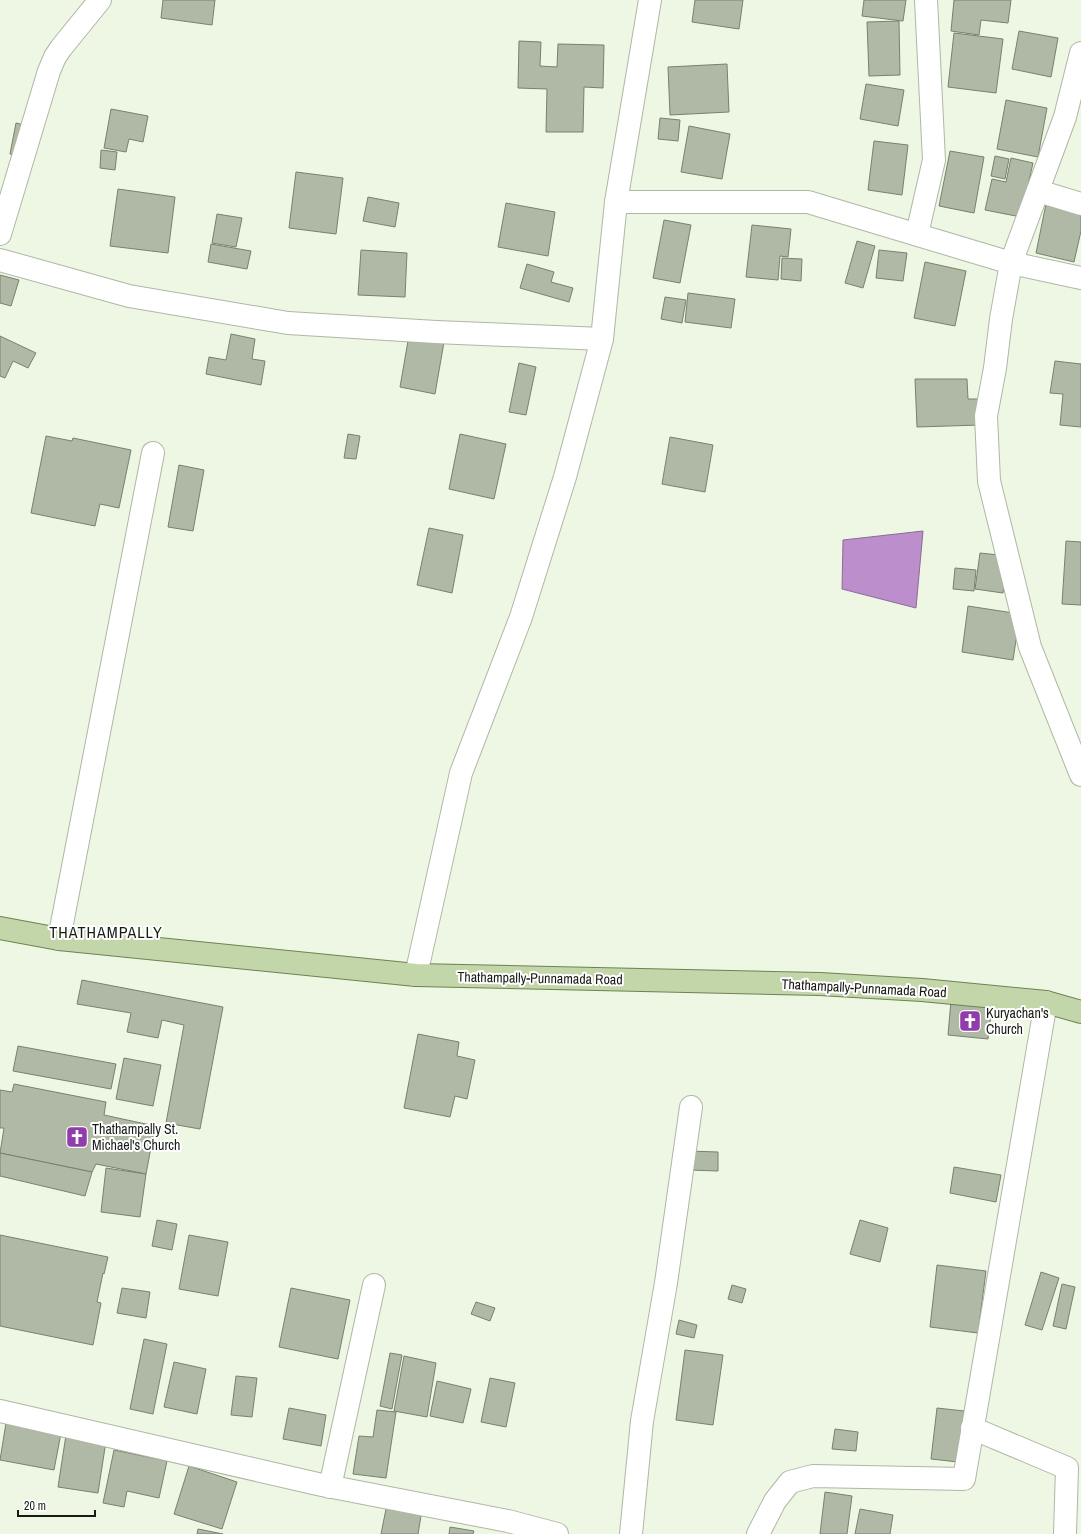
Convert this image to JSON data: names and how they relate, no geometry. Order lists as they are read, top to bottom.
{
  "streets": {
    "main road": ["Thathampally-Punnamada Road"]
  },
  "districts": ["THATHAMPALLY"],
  "places": {
    "church": ["Kuryachan's Church", "Thathampally St. Michael's Church"]
  },
  "scale_bar": "20 m"
}
